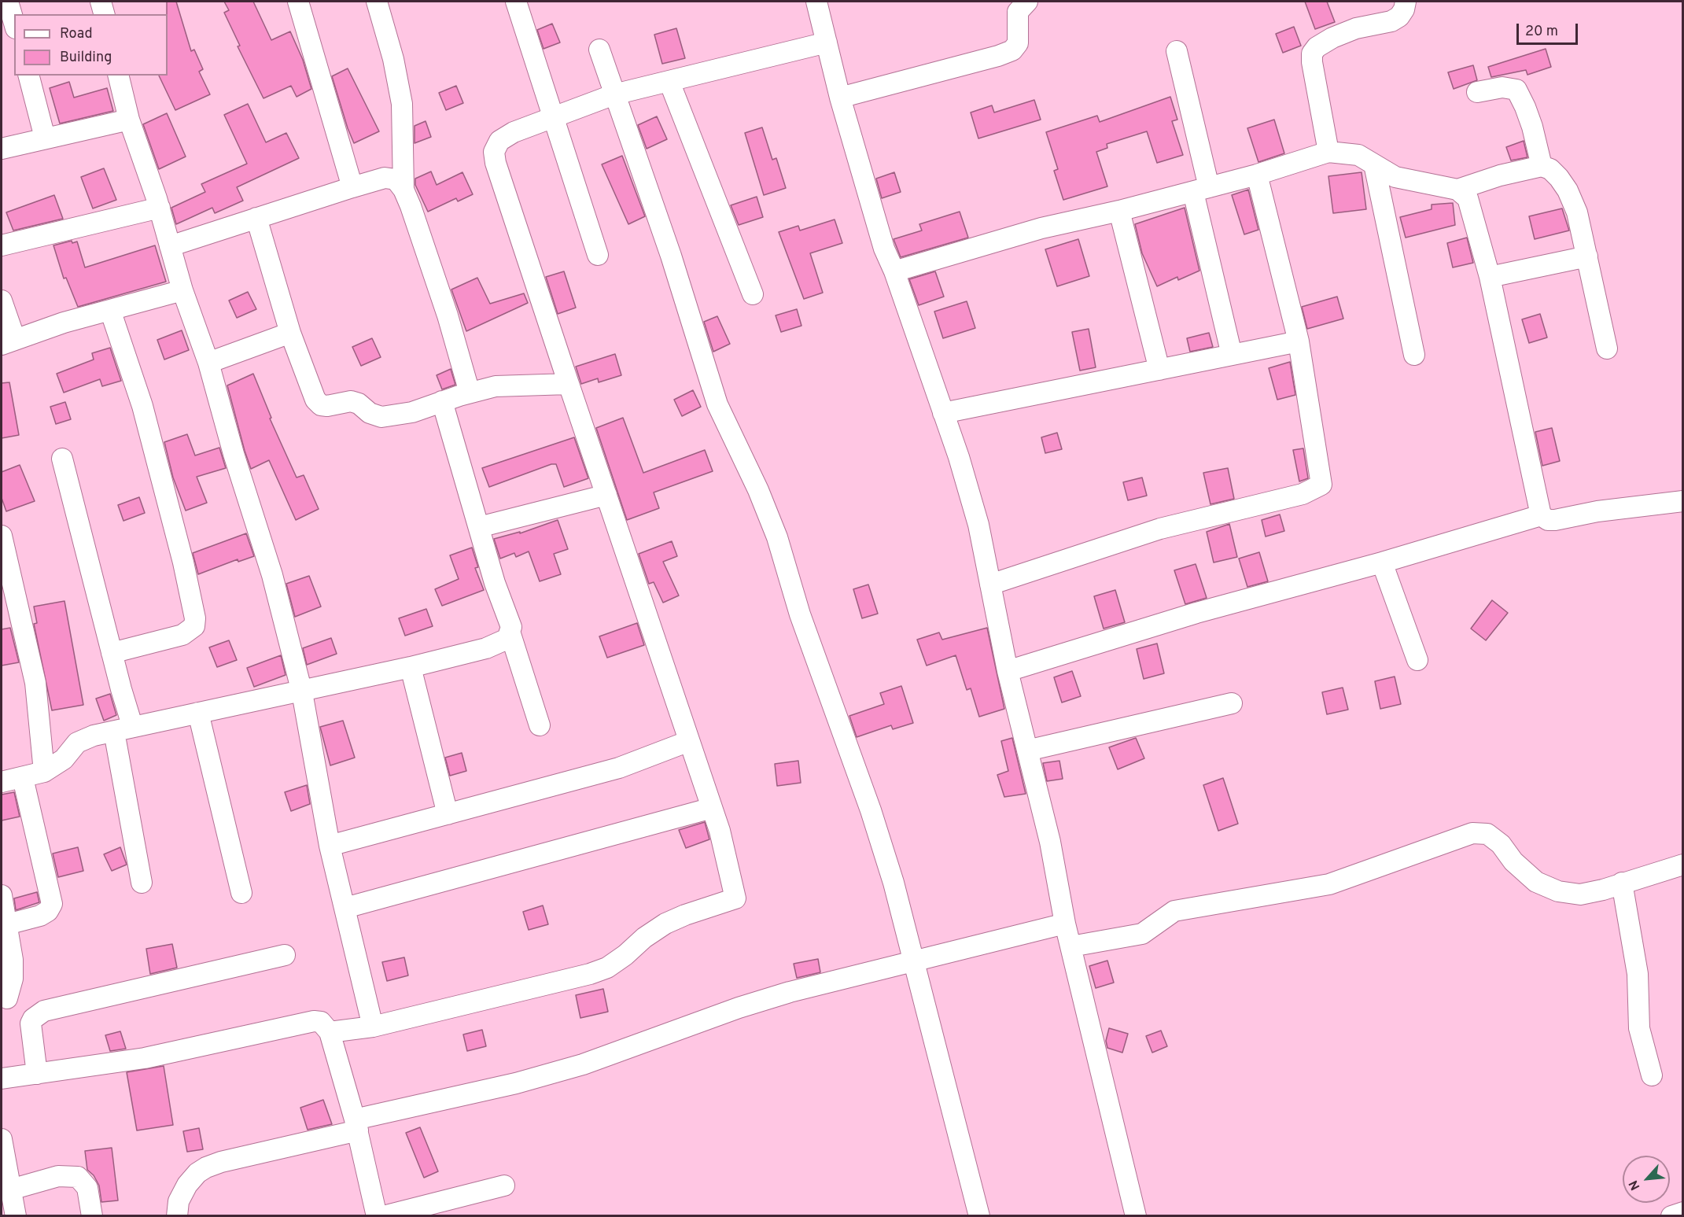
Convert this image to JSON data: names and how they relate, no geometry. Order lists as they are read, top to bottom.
{
  "legend": ["Road", "Building"],
  "scale_bar": "20 m",
  "north": "bottom left"
}
